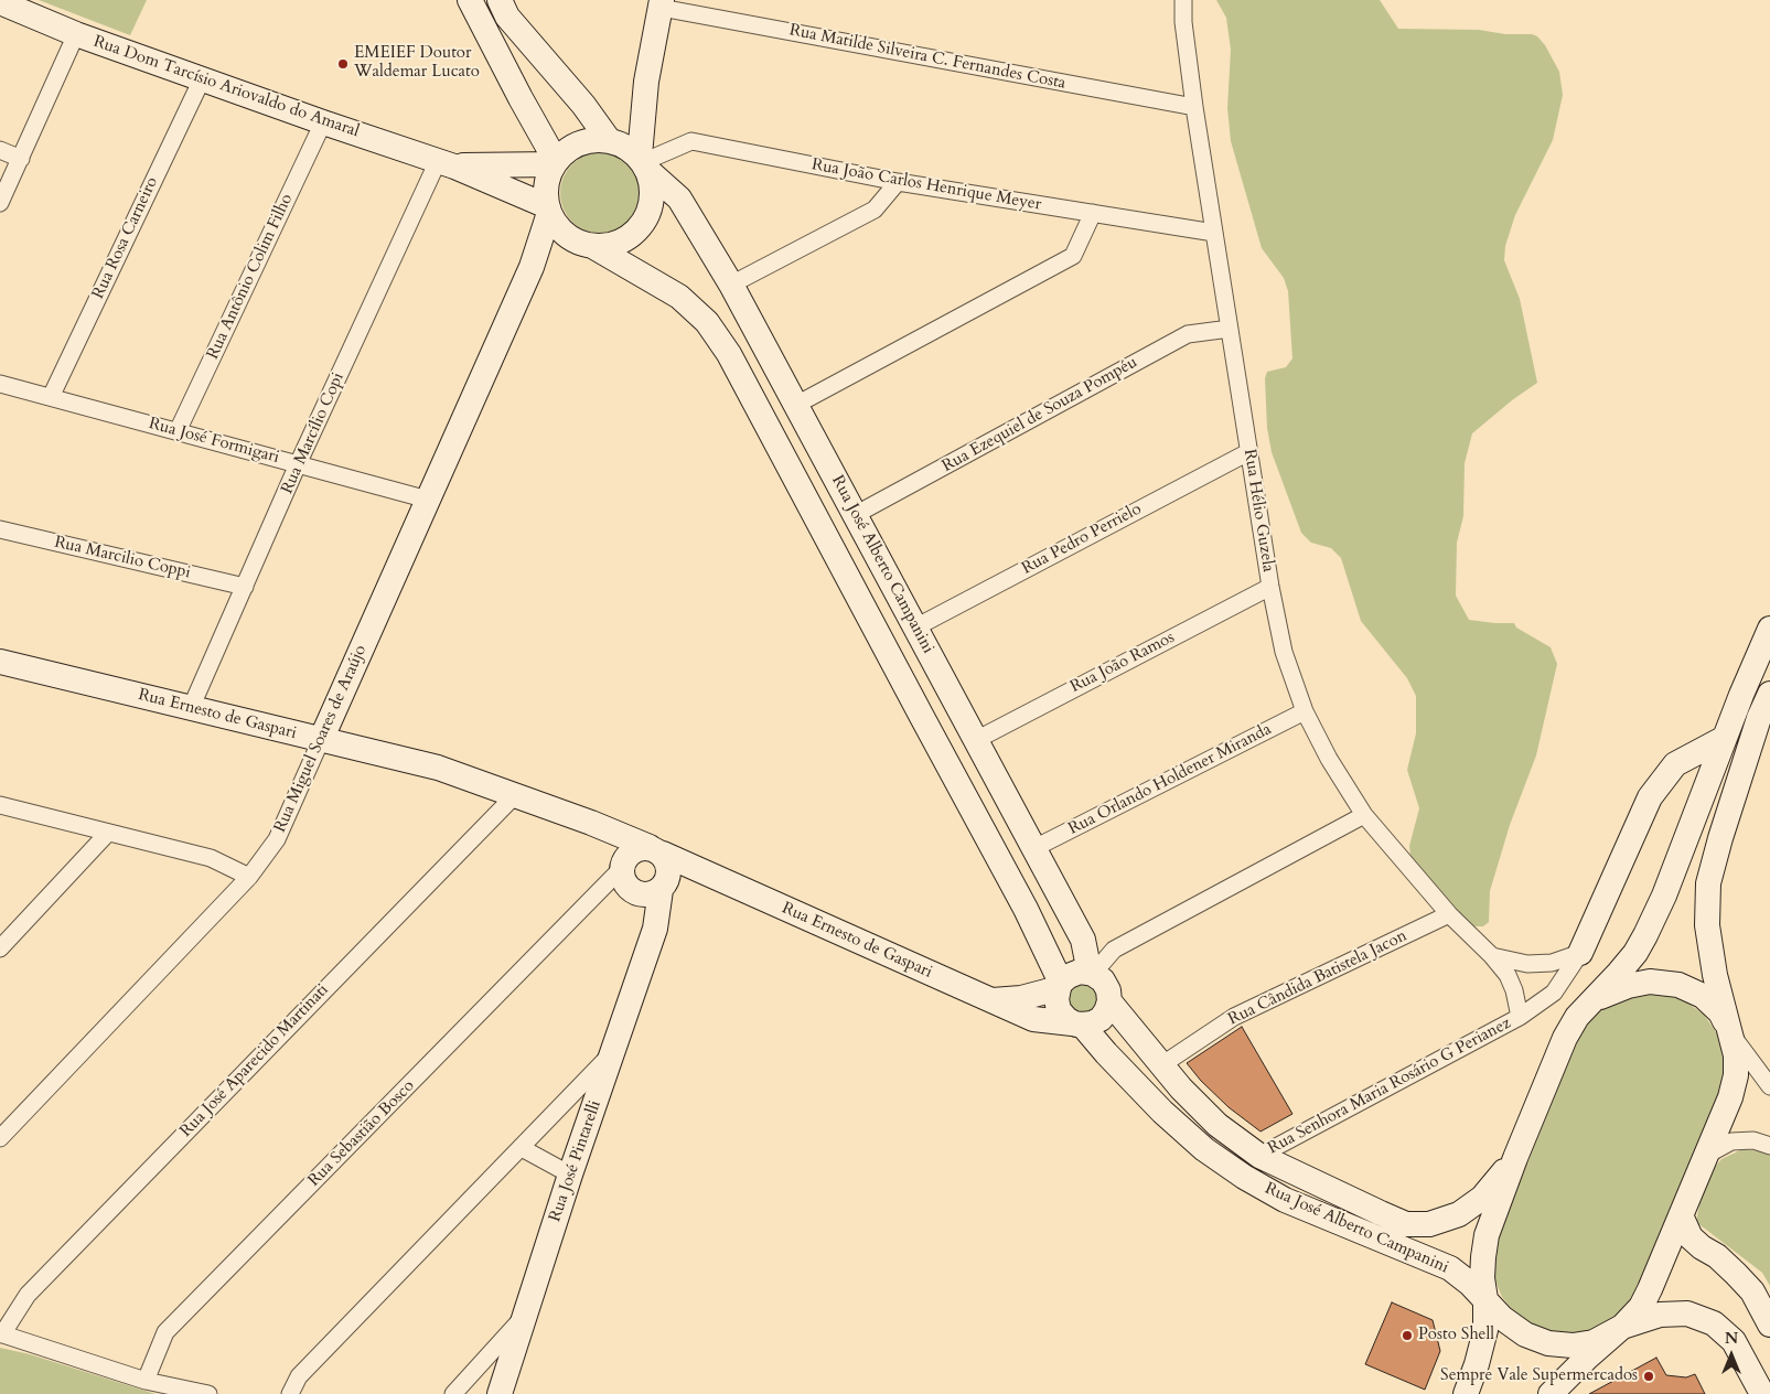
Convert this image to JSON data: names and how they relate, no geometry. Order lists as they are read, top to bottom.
{
  "streets": {
    "street": [
      "Rua Matilde Silveira C. Fernandes Costa",
      "Rua Dom Tarcísio Ariovaldo do Amaral",
      "Rua João Carlos Henrique Meyer",
      "Rua Rosa Carneiro",
      "Rua Antônio Colim Filho",
      "Rua Ezequiel de Souza Pompéu",
      "Rua Marcílio Copi",
      "Rua José Formigari",
      "Rua Hélio Guzela",
      "Rua Pedro Perrielo",
      "Rua Marcilio Coppi",
      "Rua José Alberto Campanini",
      "Rua João Ramos",
      "Rua Ernesto de Gaspari",
      "Rua Miguel Soares de Araújo",
      "Rua Orlando Holdener Miranda",
      "Rua Cândida Batistela Jacon",
      "Rua José Aparecido Martinati",
      "Rua Senhora Maria Rosário G Perianez",
      "Rua Sebastião Bosco",
      "Rua José Pintarelli"
    ]
  },
  "crossings": [
    ["Rua Matilde Silveira C. Fernandes Costa", "Rua Hélio Guzela"],
    ["Rua Dom Tarcísio Ariovaldo do Amaral", "Rua João Carlos Henrique Meyer"],
    ["Rua Dom Tarcísio Ariovaldo do Amaral", "Rua Rosa Carneiro"],
    ["Rua Dom Tarcísio Ariovaldo do Amaral", "Rua Antônio Colim Filho"],
    ["Rua Dom Tarcísio Ariovaldo do Amaral", "Rua Marcílio Copi"],
    ["Rua Dom Tarcísio Ariovaldo do Amaral", "Rua José Alberto Campanini"],
    ["Rua Dom Tarcísio Ariovaldo do Amaral", "Rua Miguel Soares de Araújo"],
    ["Rua João Carlos Henrique Meyer", "Rua Hélio Guzela"],
    ["Rua João Carlos Henrique Meyer", "Rua José Alberto Campanini"],
    ["Rua João Carlos Henrique Meyer", "Rua Miguel Soares de Araújo"],
    ["Rua Rosa Carneiro", "Rua José Formigari"],
    ["Rua Antônio Colim Filho", "Rua José Formigari"],
    ["Rua Ezequiel de Souza Pompéu", "Rua Hélio Guzela"],
    ["Rua Ezequiel de Souza Pompéu", "Rua José Alberto Campanini"],
    ["Rua Marcílio Copi", "Rua José Formigari"],
    ["Rua Marcílio Copi", "Rua Marcilio Coppi"],
    ["Rua Marcílio Copi", "Rua Ernesto de Gaspari"],
    ["Rua José Formigari", "Rua Miguel Soares de Araújo"],
    ["Rua Hélio Guzela", "Rua Pedro Perrielo"],
    ["Rua Hélio Guzela", "Rua João Ramos"],
    ["Rua Hélio Guzela", "Rua Orlando Holdener Miranda"],
    ["Rua Hélio Guzela", "Rua Cândida Batistela Jacon"],
    ["Rua Hélio Guzela", "Rua Senhora Maria Rosário G Perianez"],
    ["Rua Pedro Perrielo", "Rua José Alberto Campanini"],
    ["Rua José Alberto Campanini", "Rua João Ramos"],
    ["Rua José Alberto Campanini", "Rua Ernesto de Gaspari"],
    ["Rua José Alberto Campanini", "Rua Miguel Soares de Araújo"],
    ["Rua José Alberto Campanini", "Rua Orlando Holdener Miranda"],
    ["Rua José Alberto Campanini", "Rua Cândida Batistela Jacon"],
    ["Rua José Alberto Campanini", "Rua Senhora Maria Rosário G Perianez"],
    ["Rua Ernesto de Gaspari", "Rua Miguel Soares de Araújo"],
    ["Rua Ernesto de Gaspari", "Rua José Aparecido Martinati"],
    ["Rua Ernesto de Gaspari", "Rua Sebastião Bosco"],
    ["Rua Ernesto de Gaspari", "Rua José Pintarelli"],
    ["Rua Sebastião Bosco", "Rua José Pintarelli"]
  ],
  "places": ["EMEIEF Doutor Waldemar Lucato", "Posto Shell", "Sempre Vale Supermercados"],
  "north": "top"
}
